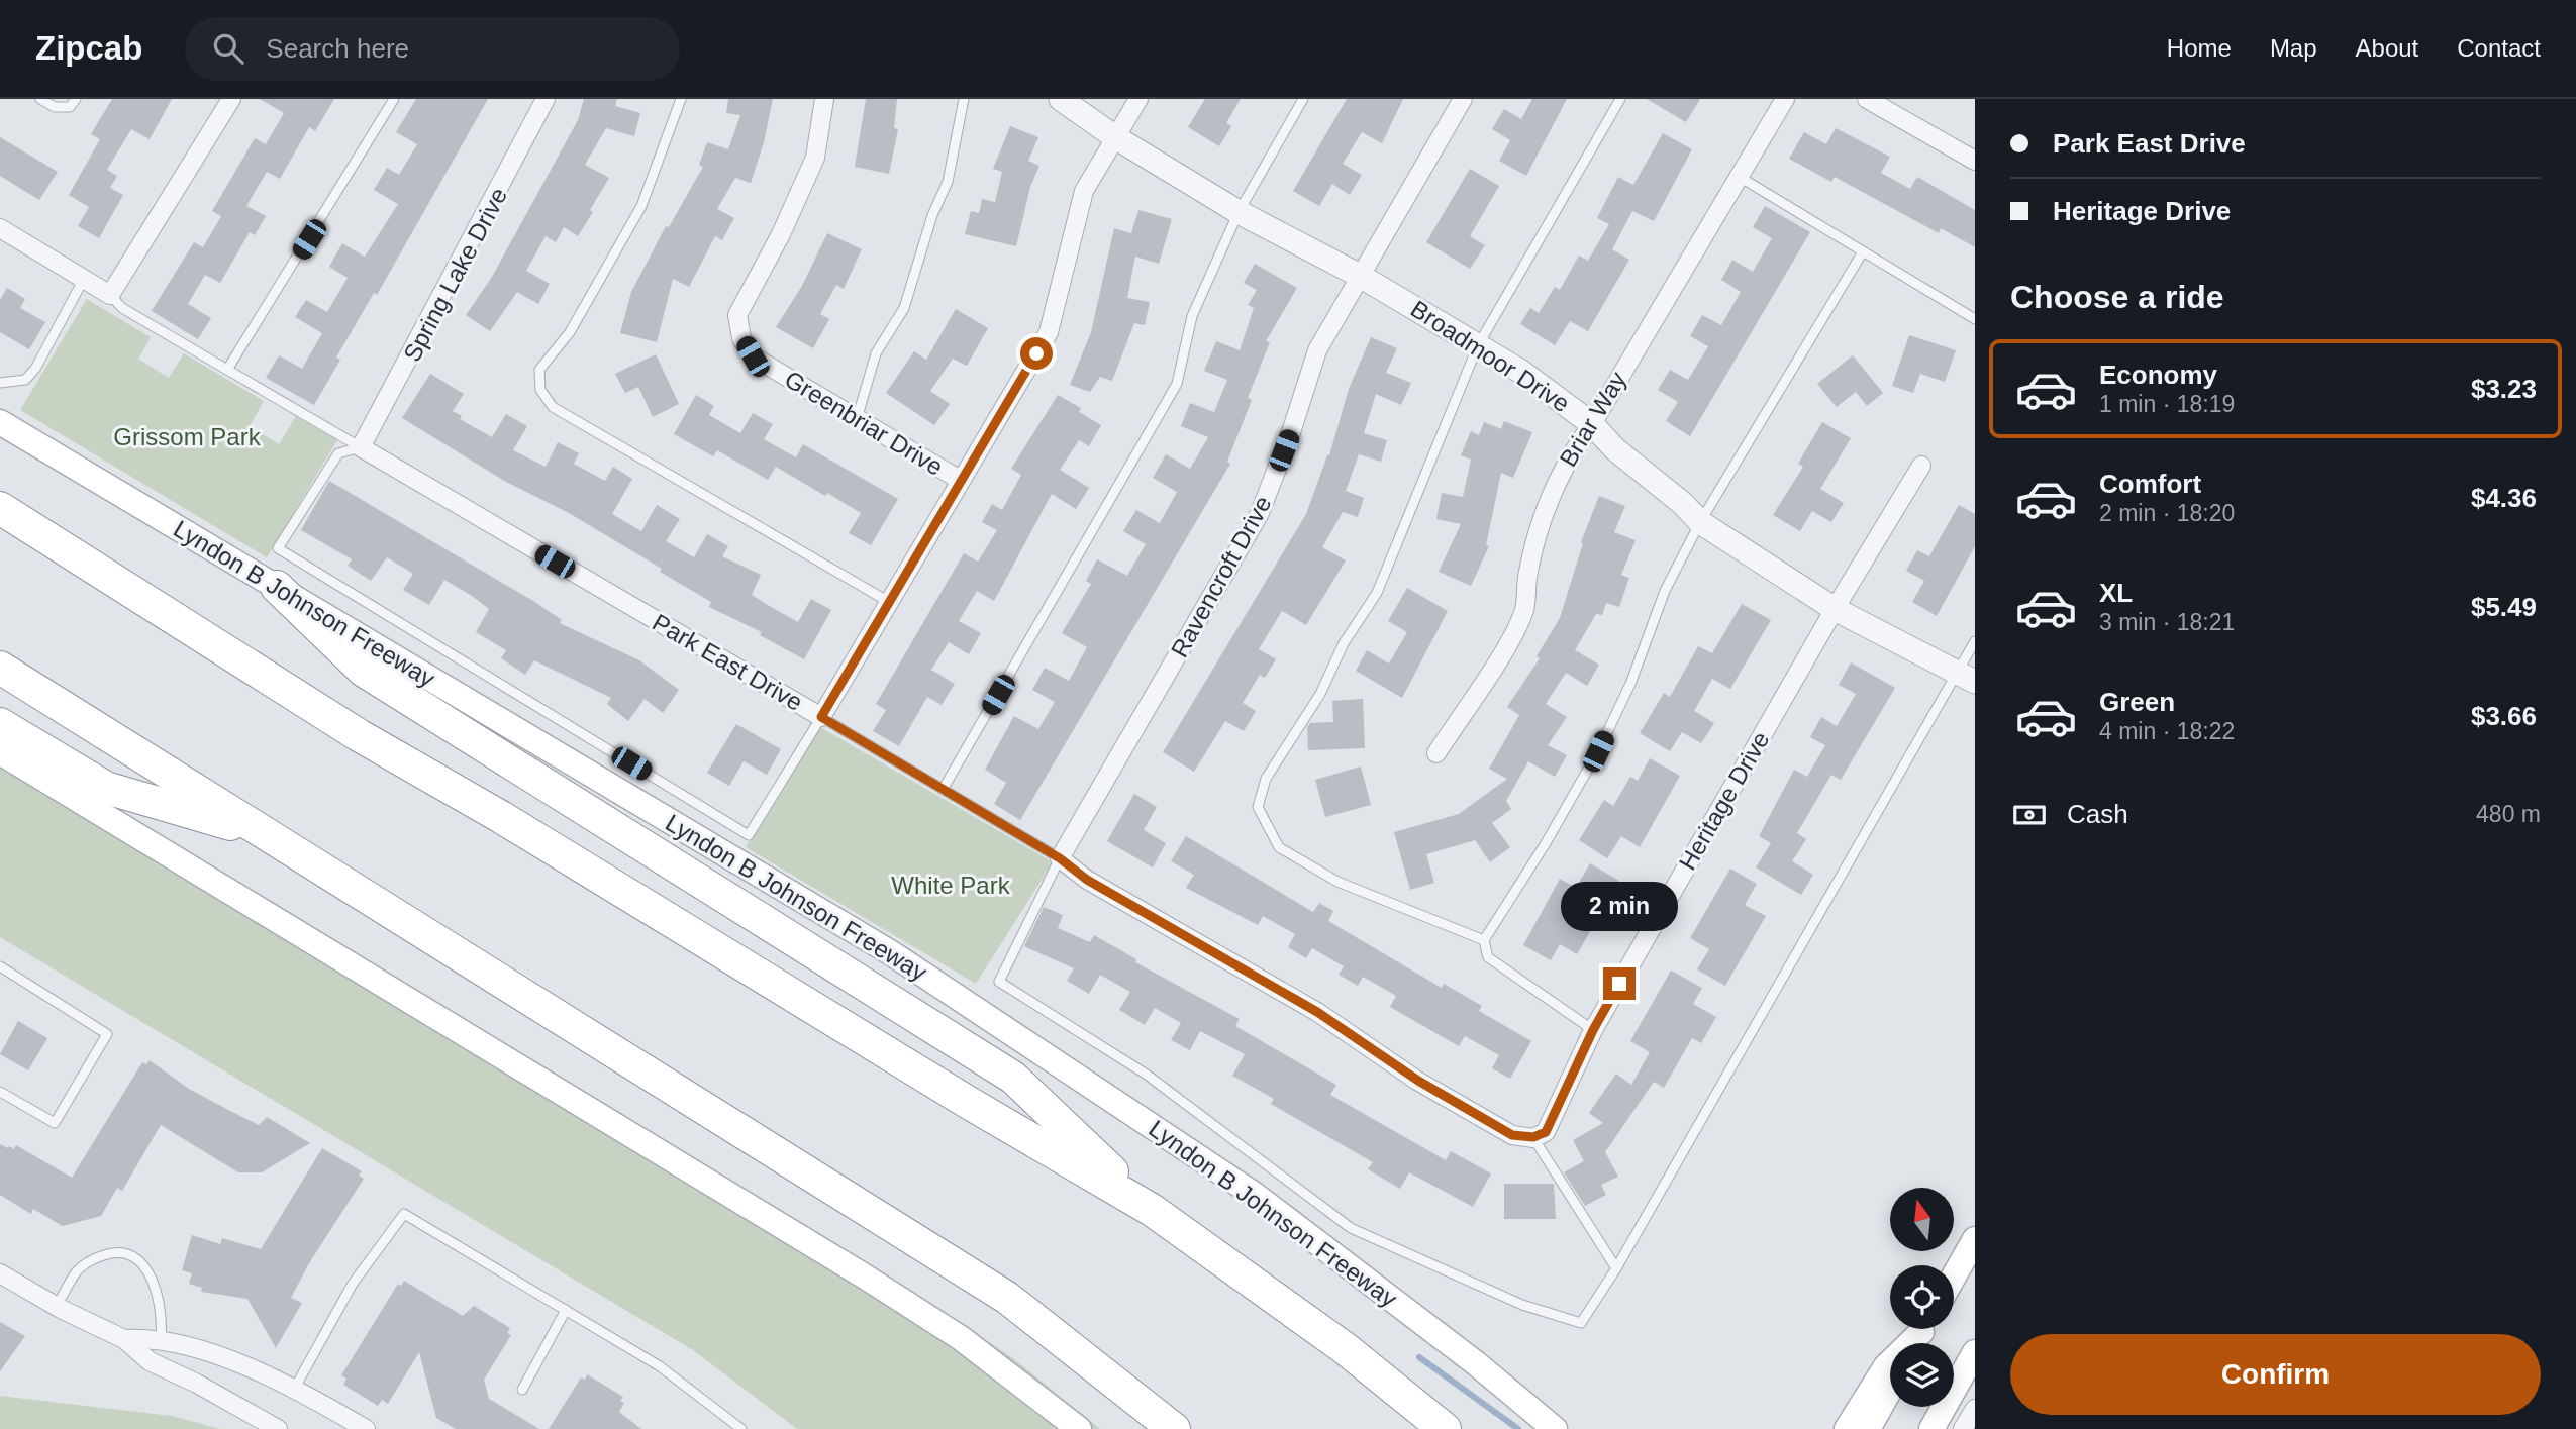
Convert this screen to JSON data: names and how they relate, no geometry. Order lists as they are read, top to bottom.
{
  "streets": {
    "main road": ["Lyndon B Johnson Freeway"],
    "street": [
      "Spring Lake Drive",
      "Broadmoor Drive",
      "Briar Way",
      "Greenbriar Drive",
      "Ravencroft Drive",
      "Park East Drive",
      "Heritage Drive"
    ]
  },
  "crossings": [
    ["Spring Lake Drive", "Park East Drive"],
    ["Broadmoor Drive", "Briar Way"],
    ["Broadmoor Drive", "Ravencroft Drive"],
    ["Broadmoor Drive", "Park East Drive"],
    ["Broadmoor Drive", "Heritage Drive"],
    ["Greenbriar Drive", "Park East Drive"]
  ],
  "parks": ["Grissom Park", "White Park"],
  "north": "top",
  "page": {
    "header": "Zipcab",
    "search": "Search here",
    "nav": [
      "Home",
      "Map",
      "About",
      "Contact"
    ],
    "banner": ["Park East Drive", "Heritage Drive"],
    "heading": "Choose a ride",
    "list": [
      {
        "name": "Economy",
        "note": "1 min · 18:19",
        "value": "$3.23"
      },
      {
        "name": "Comfort",
        "note": "2 min · 18:20",
        "value": "$4.36"
      },
      {
        "name": "XL",
        "note": "3 min · 18:21",
        "value": "$5.49"
      },
      {
        "name": "Green",
        "note": "4 min · 18:22",
        "value": "$3.66"
      }
    ],
    "pay": ["Cash", "480 m"],
    "bubble": "2 min",
    "buttons": "Confirm"
  }
}
